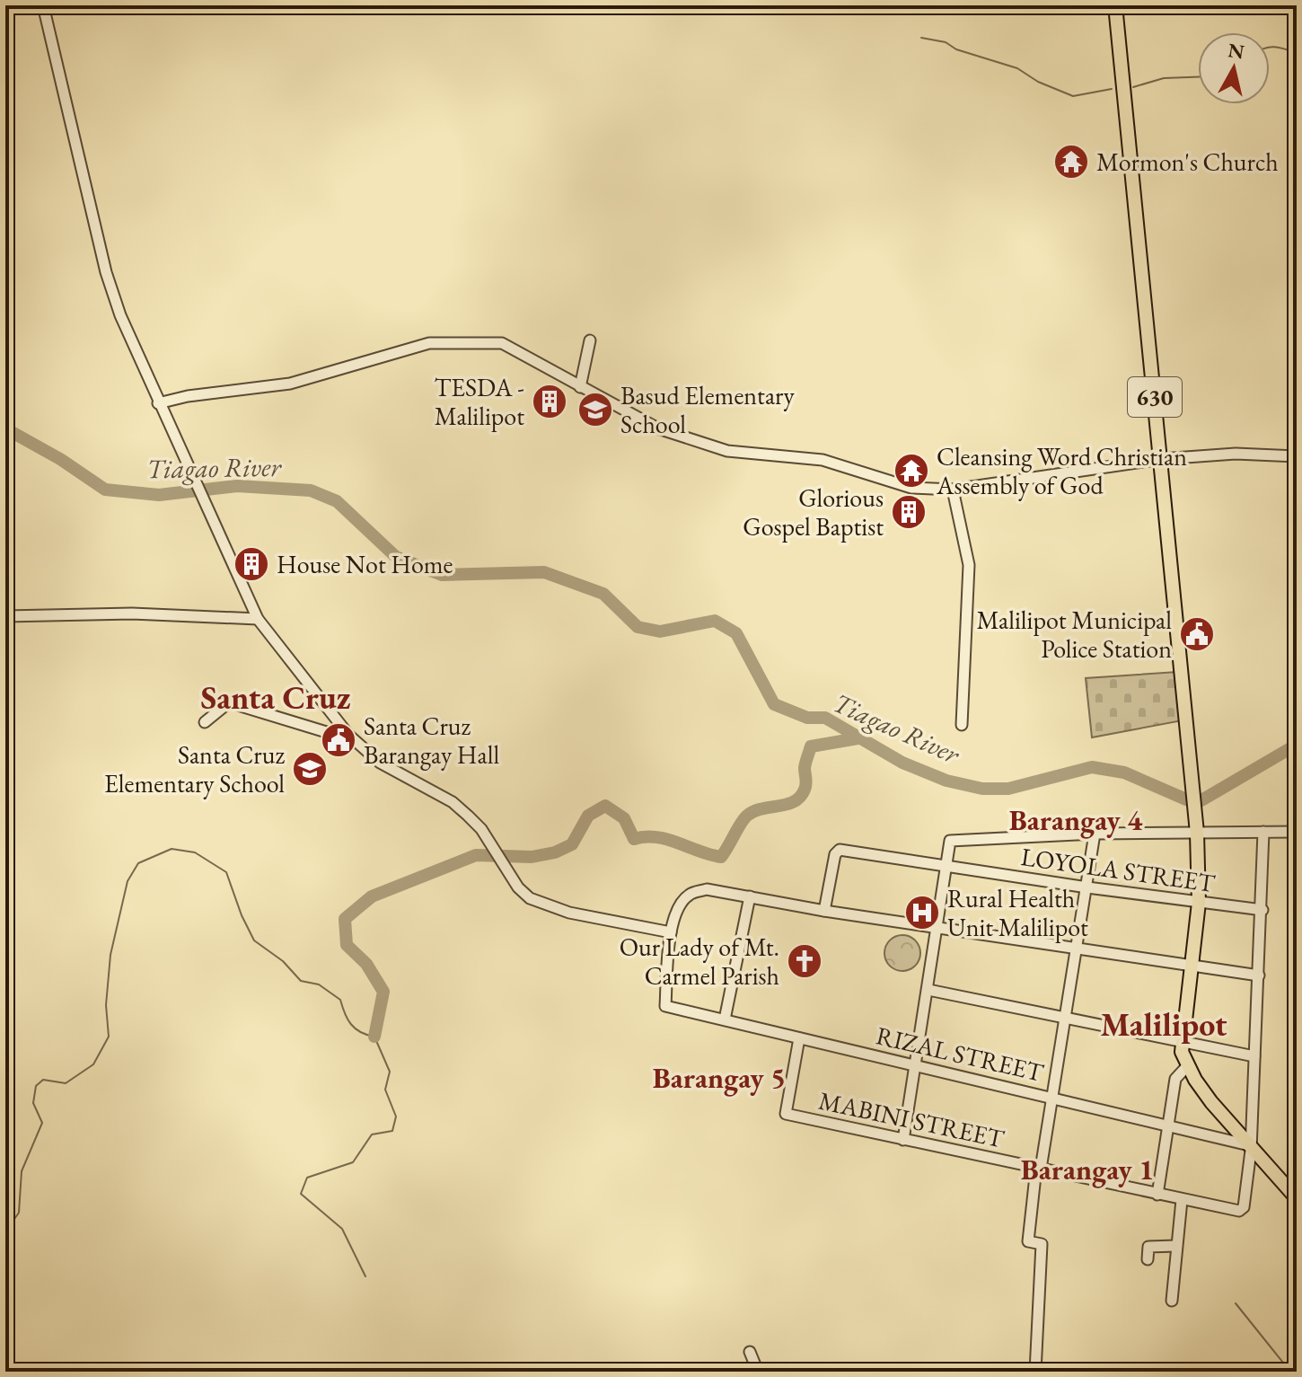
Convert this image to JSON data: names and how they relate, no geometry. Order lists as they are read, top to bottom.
{
  "streets": {
    "main road": ["630"],
    "street": ["LOYOLA STREET", "RIZAL STREET", "MABINI STREET"]
  },
  "crossings": [
    ["630", "LOYOLA STREET"],
    ["630", "RIZAL STREET"],
    ["630", "MABINI STREET"],
    ["RIZAL STREET", "MABINI STREET"]
  ],
  "districts": [
    "Santa Cruz",
    "Barangay 4",
    "Malilipot",
    "Barangay 5",
    "Barangay 1"
  ],
  "water": ["Tiagao River"],
  "places": {
    "temple": ["Mormon's Church", "Cleansing Word Christian Assembly of God"],
    "building": ["TESDA - Malilipot", "Glorious Gospel Baptist", "House Not Home"],
    "school or university": ["Basud Elementary School", "Santa Cruz Elementary School"],
    "public building": ["Malilipot Municipal Police Station", "Santa Cruz Barangay Hall"],
    "hospital": ["Rural Health Unit Malilipot"],
    "church": ["Our Lady of Mt. Carmel Parish"]
  },
  "north": "top"
}
